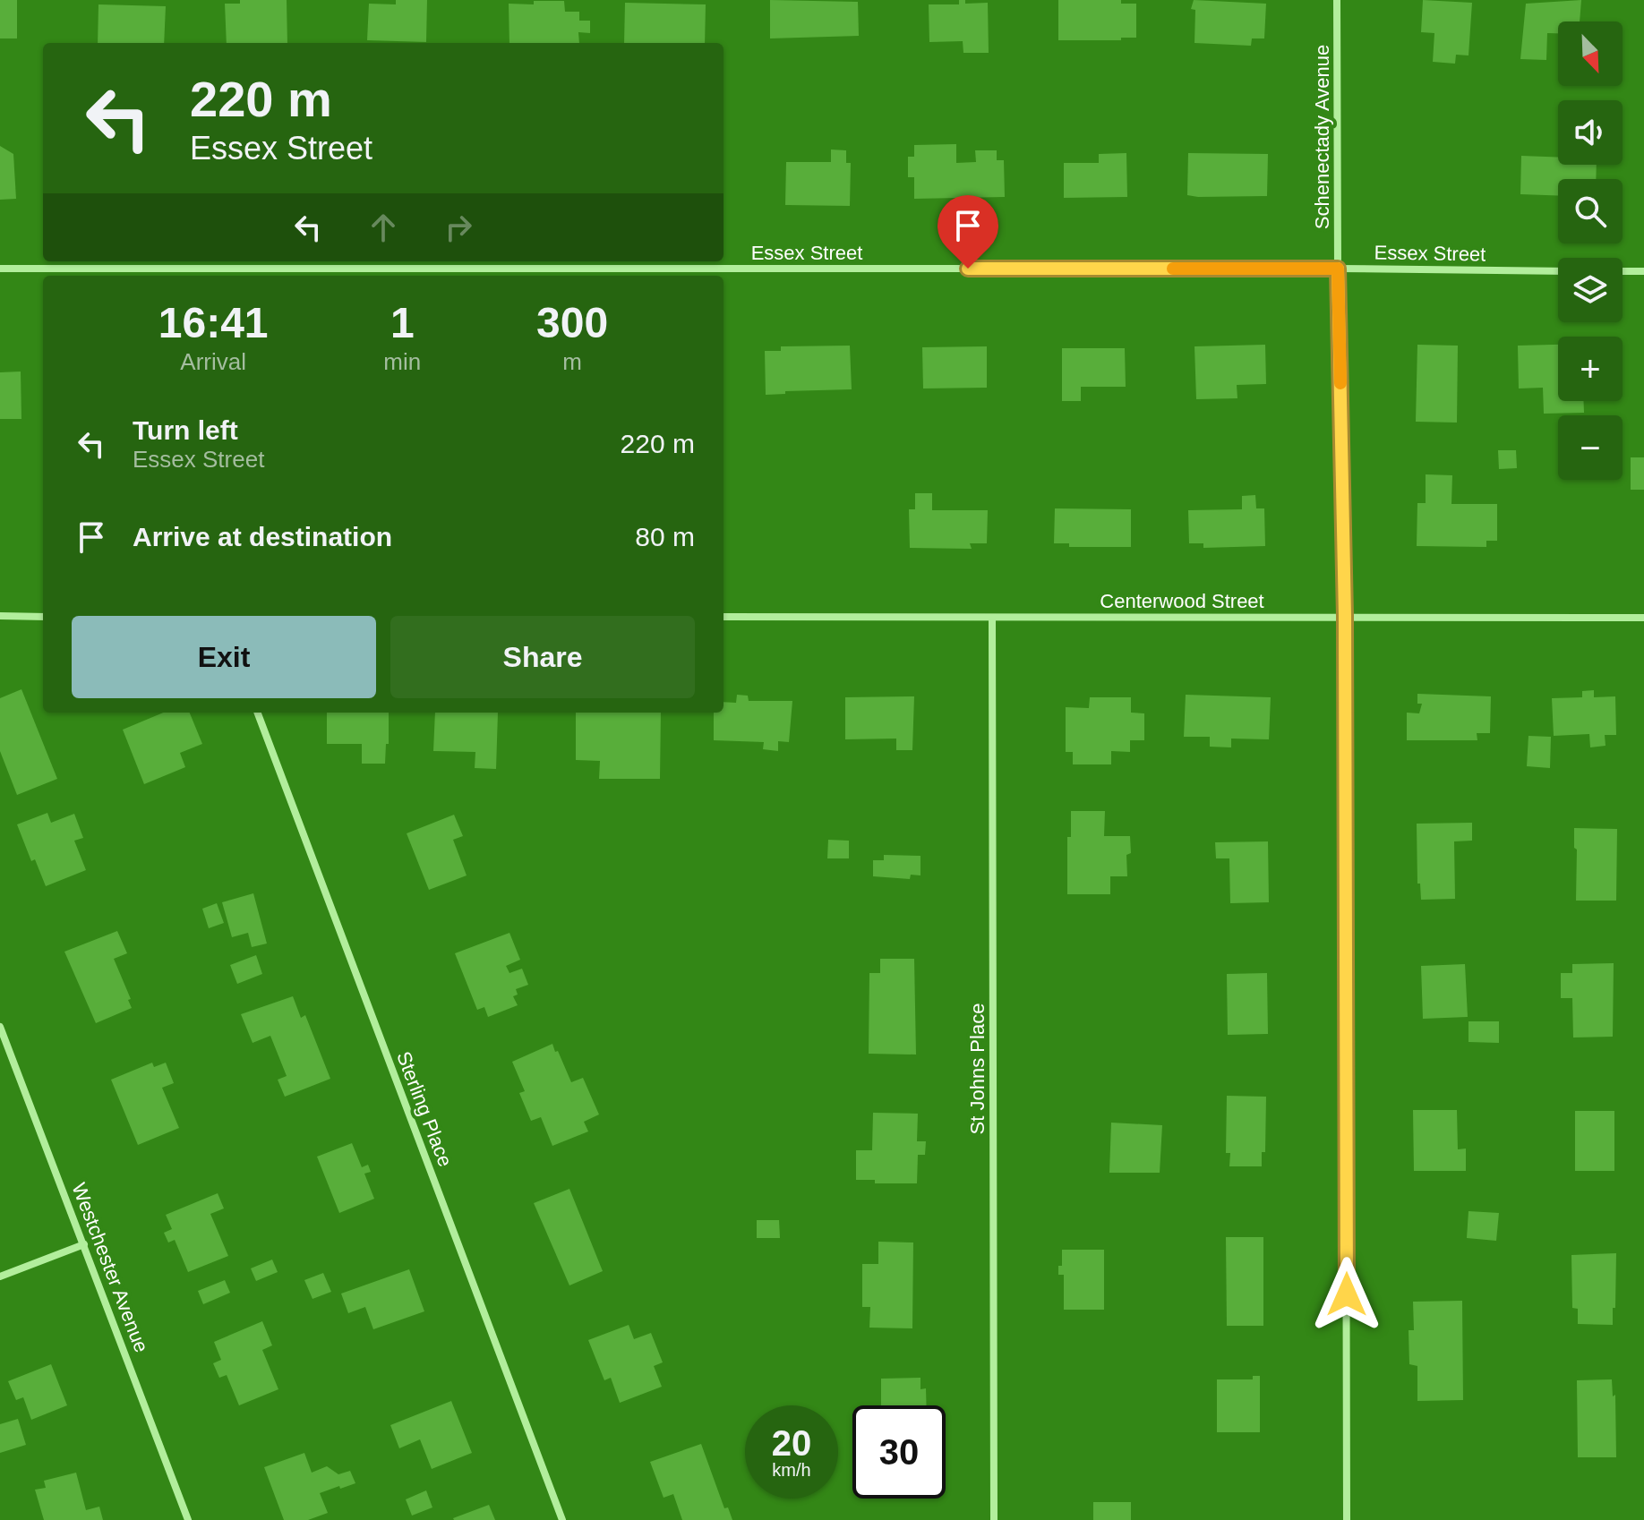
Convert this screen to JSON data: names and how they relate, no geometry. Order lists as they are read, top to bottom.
{
  "streets": {
    "street": [
      "Schenectady Avenue",
      "Essex Street",
      "Centerwood Street",
      "St Johns Place",
      "Sterling Place",
      "Westchester Avenue"
    ]
  },
  "crossings": [
    ["Schenectady Avenue", "Essex Street"],
    ["Schenectady Avenue", "Centerwood Street"],
    ["Centerwood Street", "St Johns Place"]
  ],
  "north": "bottom right",
  "page": {
    "map_buttons": ["+", "−"],
    "turn": ["220 m", "Essex Street"],
    "eta": [
      "16:41",
      "Arrival",
      "1",
      "min",
      "300",
      "m"
    ],
    "list": [
      {
        "name": "Turn left",
        "note": "Essex Street",
        "value": "220 m"
      },
      {
        "name": "Arrive at destination",
        "value": "80 m"
      }
    ],
    "buttons": ["Exit", "Share"],
    "speed": "20 km/h",
    "limit": "30"
  }
}
